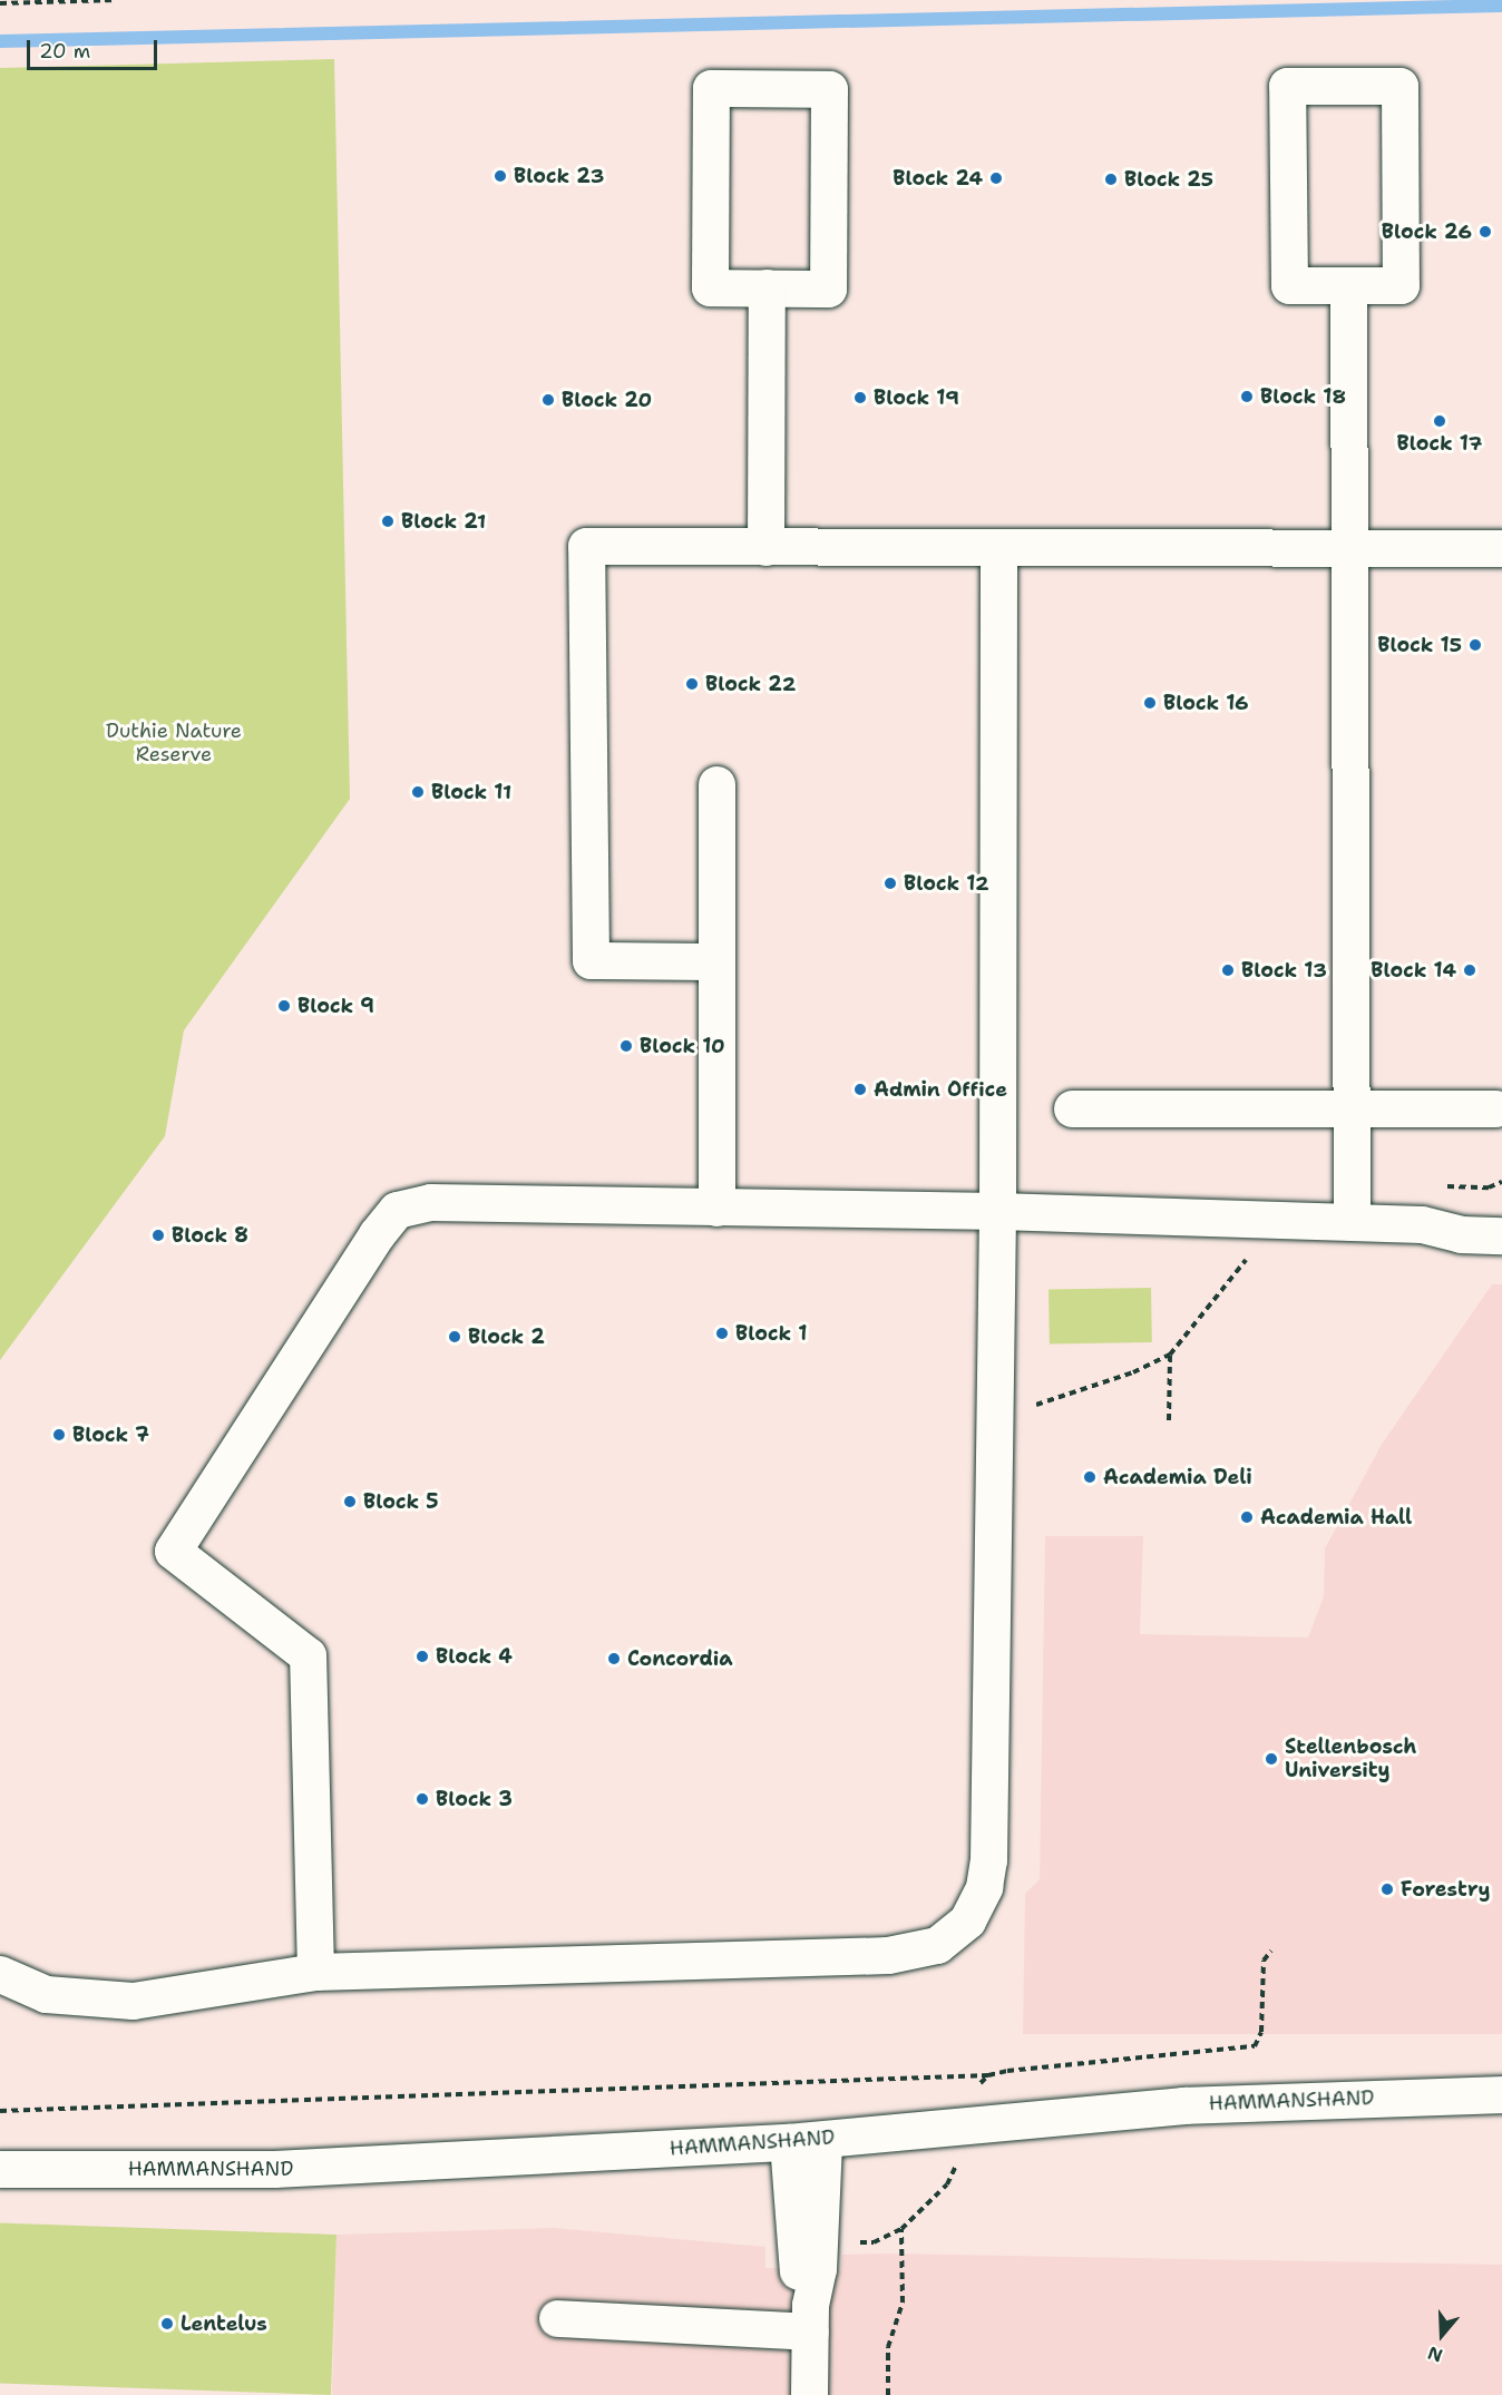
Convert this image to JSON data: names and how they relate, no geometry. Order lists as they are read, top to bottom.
{
  "streets": {
    "street": ["HAMMANSHAND"]
  },
  "parks": ["Duthie Nature Reserve"],
  "places": [
    "Block 23",
    "Block 24",
    "Block 25",
    "Block 26",
    "Block 18",
    "Block 19",
    "Block 20",
    "Block 17",
    "Block 21",
    "Block 15",
    "Block 22",
    "Block 16",
    "Block 11",
    "Block 12",
    "Block 13",
    "Block 14",
    "Block 9",
    "Block 10",
    "Admin Office",
    "Block 8",
    "Block 1",
    "Block 2",
    "Block 7",
    "Academia Deli",
    "Block 5",
    "Academia Hall",
    "Block 4",
    "Concordia",
    "Stellenbosch University",
    "Block 3",
    "Forestry",
    "Lentelus"
  ],
  "scale_bar": "20 m",
  "north": "bottom"
}
